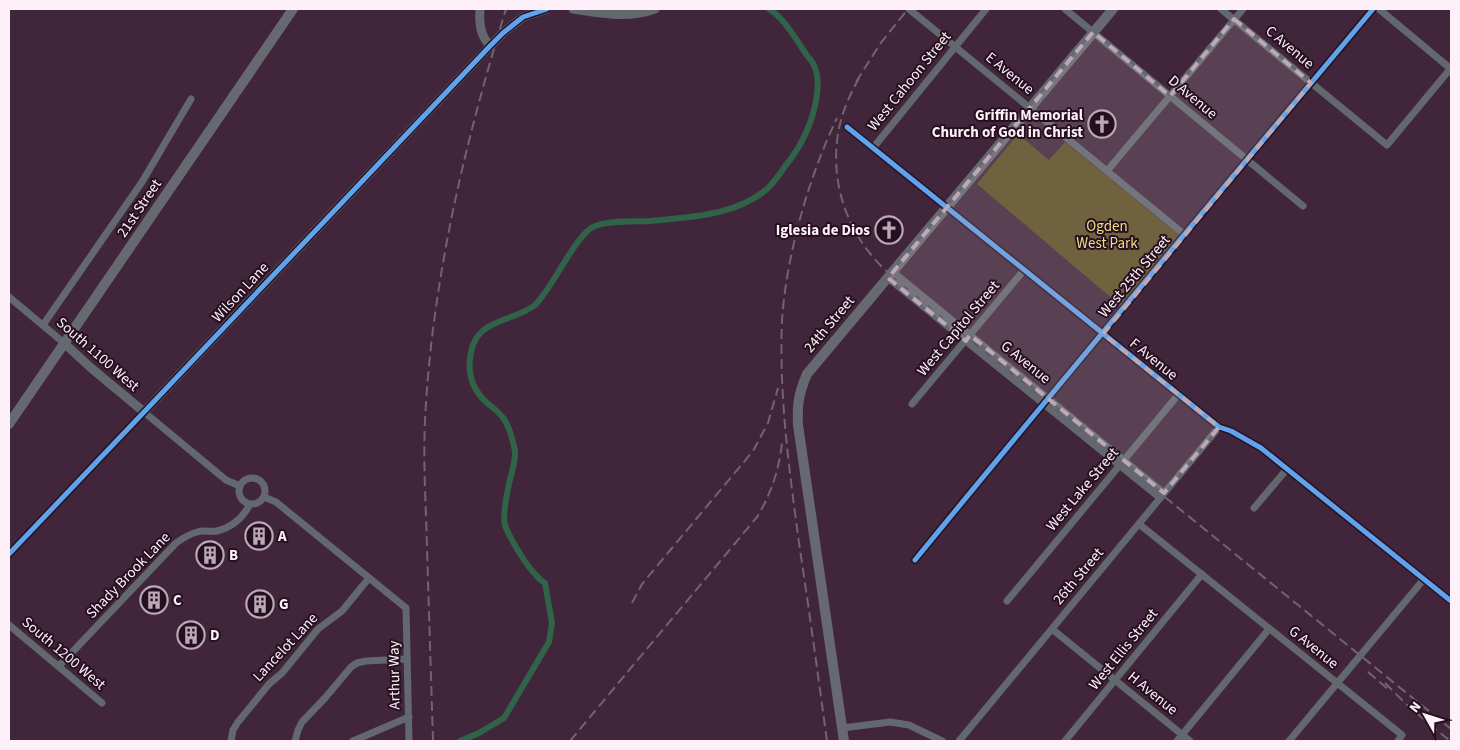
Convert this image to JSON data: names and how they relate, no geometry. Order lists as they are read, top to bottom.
{
  "streets": {
    "main road": ["21st Street", "24th Street"],
    "street": [
      "C Avenue",
      "E Avenue",
      "West Cahoon Street",
      "D Avenue",
      "West 25th Street",
      "Wilson Lane",
      "West Capitol Street",
      "South 1100 West",
      "F Avenue",
      "G Avenue",
      "West Lake Street",
      "Shady Brook Lane",
      "26th Street",
      "Lancelot Lane",
      "West Ellis Street",
      "South 1200 West",
      "Arthur Way",
      "H Avenue"
    ]
  },
  "crossings": [
    ["C Avenue", "West 25th Street"],
    ["E Avenue", "West Cahoon Street"],
    ["E Avenue", "West 25th Street"],
    ["E Avenue", "24th Street"],
    ["West Cahoon Street", "F Avenue"],
    ["D Avenue", "West 25th Street"],
    ["D Avenue", "24th Street"],
    ["21st Street", "South 1100 West"],
    ["West 25th Street", "F Avenue"],
    ["West 25th Street", "G Avenue"],
    ["Wilson Lane", "South 1100 West"],
    ["24th Street", "F Avenue"],
    ["24th Street", "G Avenue"],
    ["West Capitol Street", "F Avenue"],
    ["West Capitol Street", "G Avenue"],
    ["South 1100 West", "Shady Brook Lane"],
    ["F Avenue", "West Lake Street"],
    ["F Avenue", "26th Street"],
    ["G Avenue", "West Lake Street"],
    ["G Avenue", "26th Street"],
    ["G Avenue", "West Ellis Street"],
    ["Shady Brook Lane", "South 1200 West"],
    ["26th Street", "H Avenue"],
    ["Lancelot Lane", "Arthur Way"],
    ["West Ellis Street", "H Avenue"]
  ],
  "parks": ["Ogden West Park"],
  "places": {
    "church": ["Griffin Memorial Church of God in Christ", "Iglesia de Dios"],
    "building": [
      "A",
      "B",
      "C",
      "G",
      "D"
    ]
  },
  "north": "top left"
}
